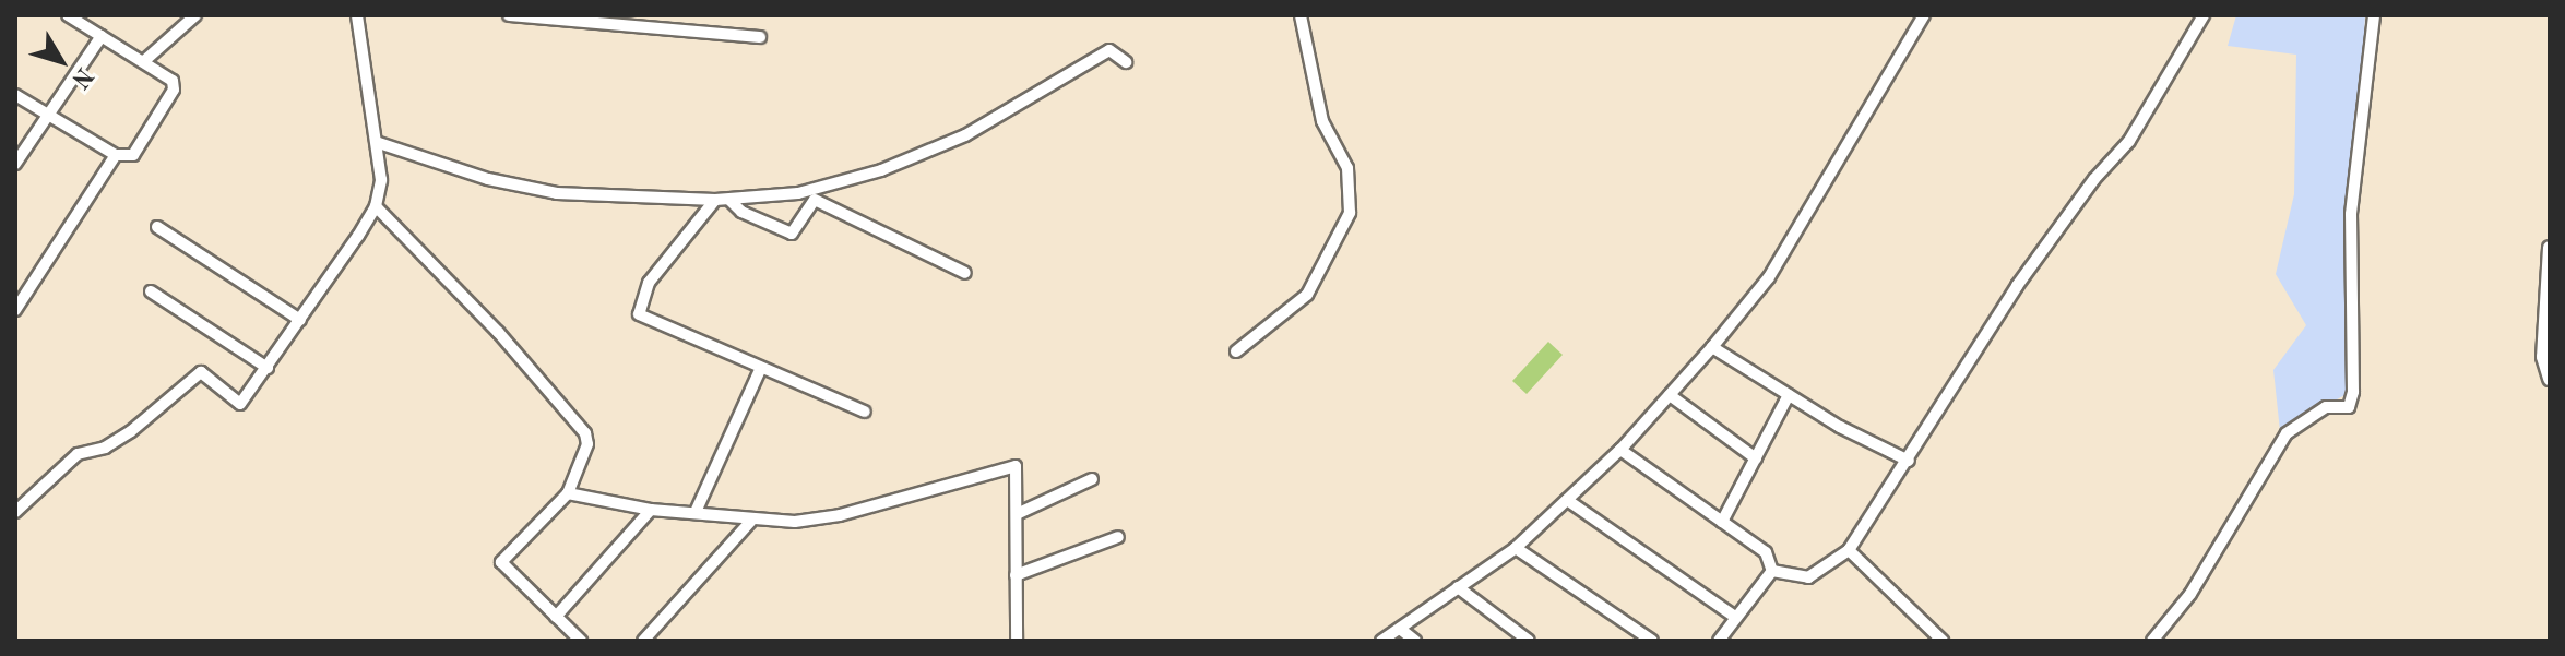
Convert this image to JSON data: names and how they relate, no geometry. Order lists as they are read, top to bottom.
{
  "north": "bottom right"
}
